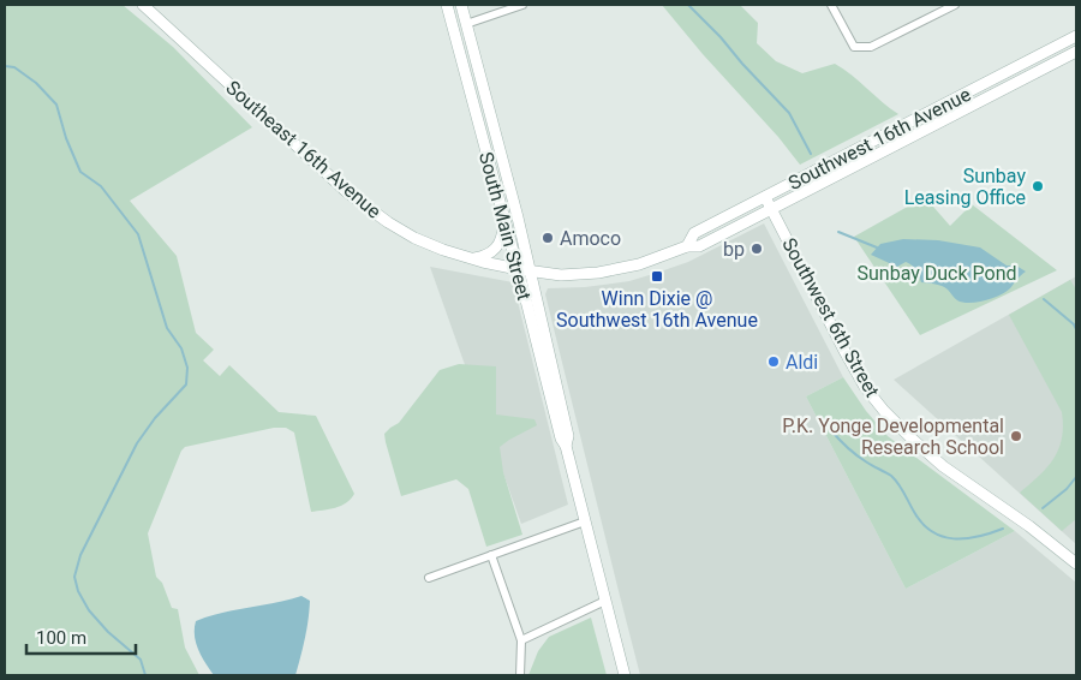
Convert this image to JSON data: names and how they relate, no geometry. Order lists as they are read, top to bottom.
{
  "streets": {
    "main road": [
      "Southwest 16th Avenue",
      "Southeast 16th Avenue",
      "South Main Street",
      "Southwest 6th Street"
    ]
  },
  "crossings": [
    ["Southwest 16th Avenue", "Southeast 16th Avenue"],
    ["Southwest 16th Avenue", "South Main Street"],
    ["Southwest 16th Avenue", "Southwest 6th Street"],
    ["Southeast 16th Avenue", "South Main Street"]
  ],
  "parks": ["Sunbay Duck Pond"],
  "places": {
    "other": [
      "Sunbay Leasing Office",
      "Amoco",
      "bp",
      "Aldi",
      "P.K. Yonge Developmental Research School"
    ],
    "transit": ["Winn Dixie @ Southwest 16th Avenue"]
  },
  "scale_bar": "100 m"
}
